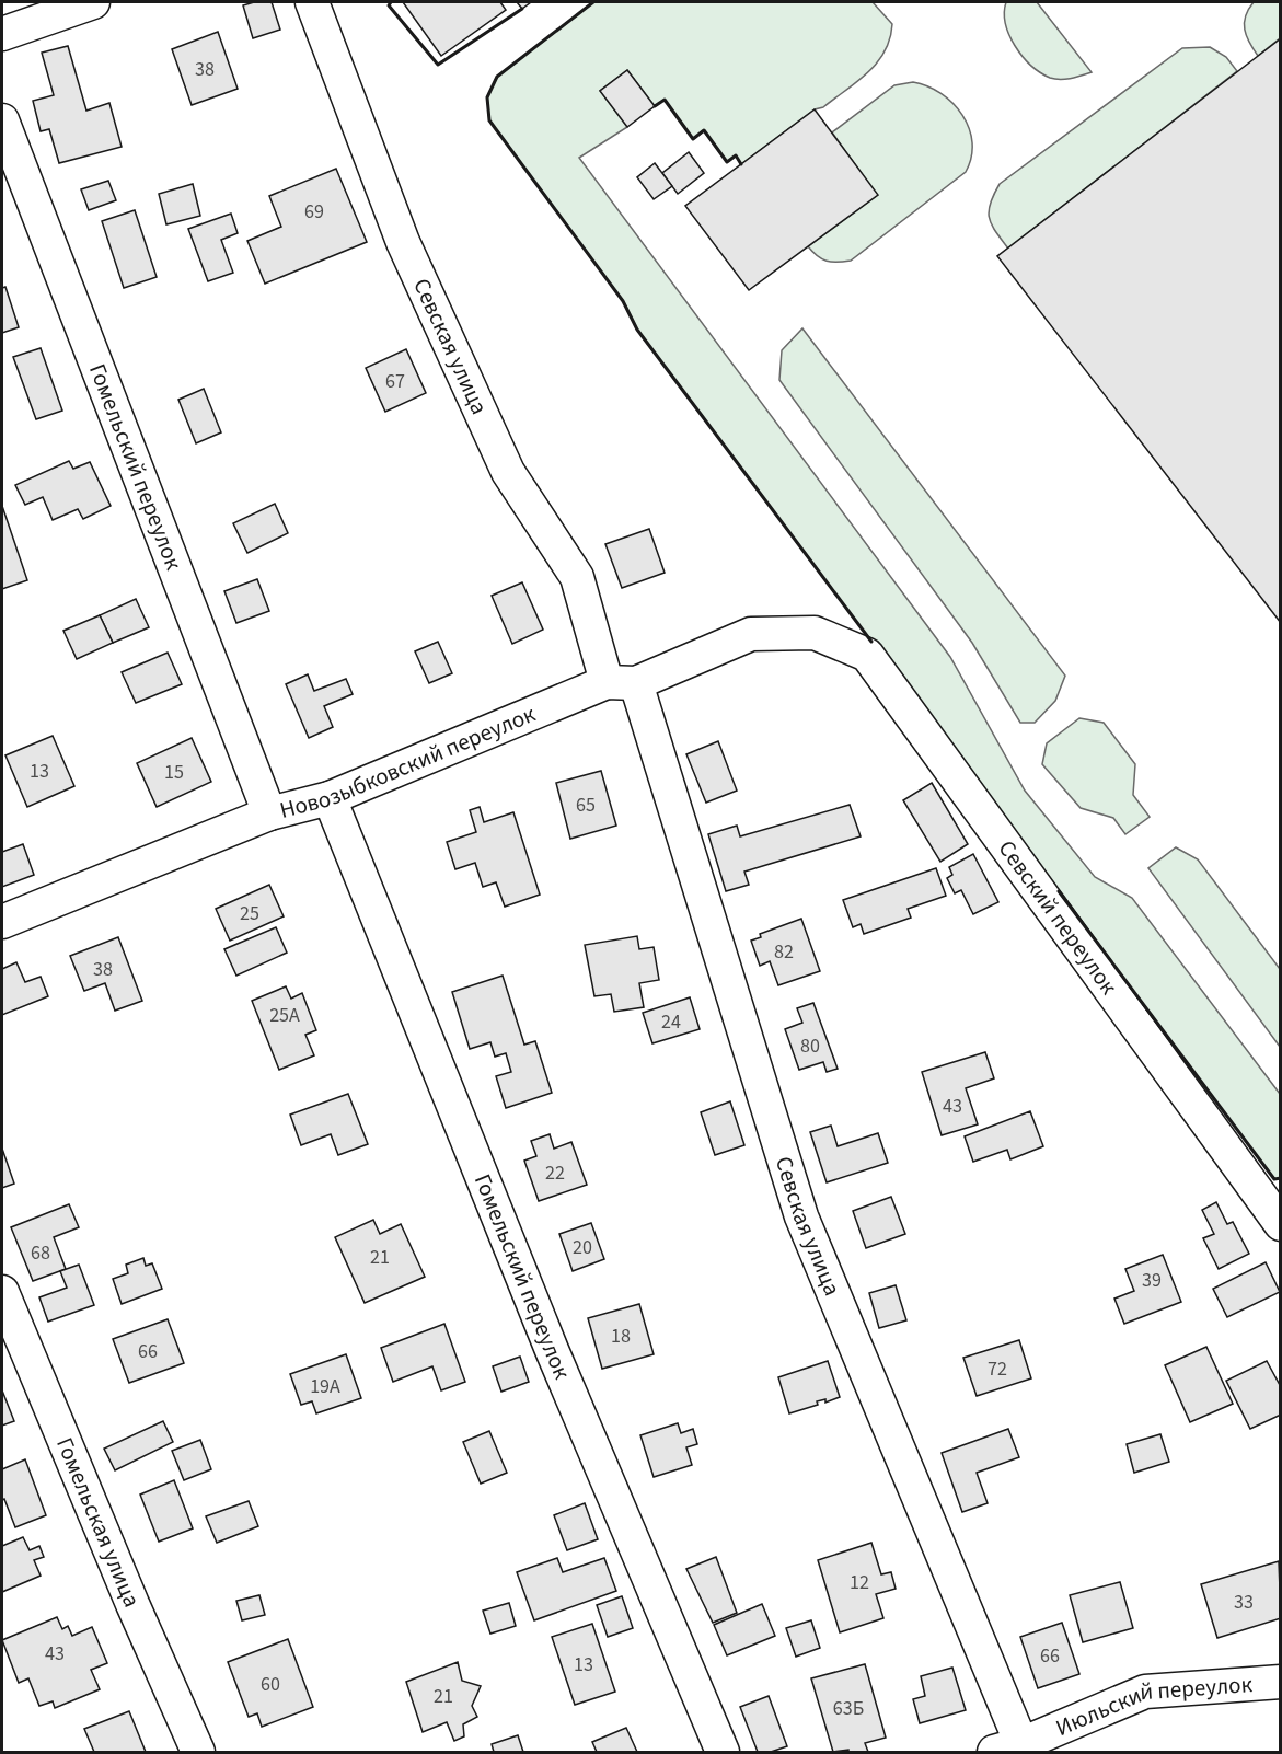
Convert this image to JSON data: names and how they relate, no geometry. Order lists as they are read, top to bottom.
{
  "streets": {
    "street": [
      "Севская улица",
      "Гомельский переулок",
      "Новозыбковский переулок",
      "Севский переулок",
      "Гомельская улица",
      "Июльский переулок"
    ]
  },
  "crossings": [
    ["Севская улица", "Новозыбковский переулок"],
    ["Севская улица", "Июльский переулок"],
    ["Гомельский переулок", "Новозыбковский переулок"],
    ["Новозыбковский переулок", "Севский переулок"]
  ],
  "house_numbers": [
    "38",
    "69",
    "67",
    "13",
    "15",
    "65",
    "25",
    "82",
    "38",
    "25А",
    "24",
    "80",
    "43",
    "22",
    "20",
    "68",
    "21",
    "39",
    "18",
    "66",
    "72",
    "19А",
    "12",
    "33",
    "43",
    "66",
    "13",
    "60",
    "21",
    "63Б"
  ]
}
